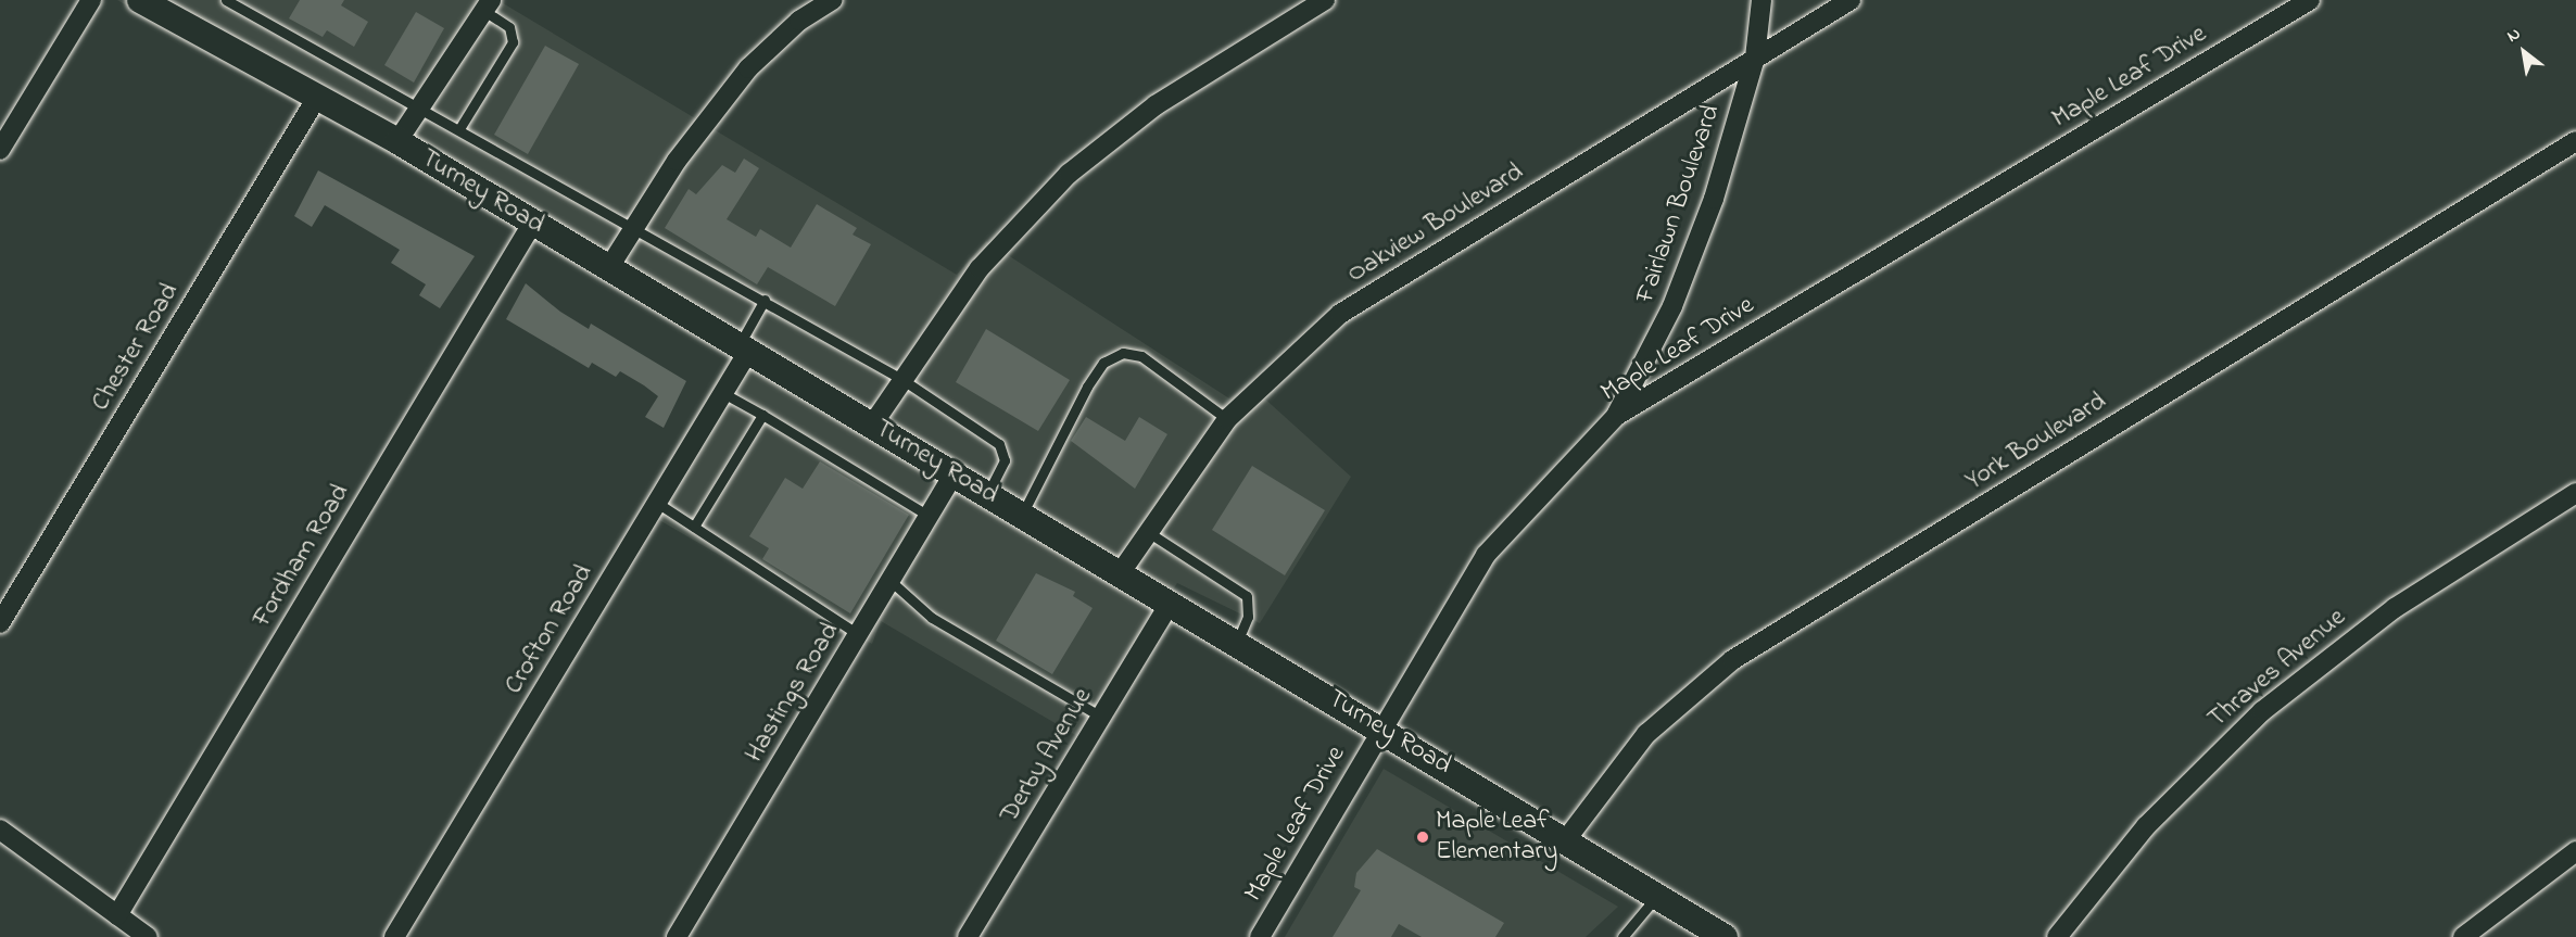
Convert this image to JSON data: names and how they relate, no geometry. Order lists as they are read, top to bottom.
{
  "streets": {
    "main road": ["Turney Road"],
    "street": [
      "Maple Leaf Drive",
      "Fairlawn Boulevard",
      "Oakview Boulevard",
      "Chester Road",
      "York Boulevard",
      "Fordham Road",
      "Crofton Road",
      "Thraves Avenue",
      "Hastings Road",
      "Derby Avenue"
    ]
  },
  "crossings": [
    ["Maple Leaf Drive", "Turney Road"],
    ["Maple Leaf Drive", "Fairlawn Boulevard"],
    ["Turney Road", "Oakview Boulevard"],
    ["Turney Road", "Chester Road"],
    ["Turney Road", "York Boulevard"],
    ["Turney Road", "Fordham Road"],
    ["Turney Road", "Crofton Road"],
    ["Turney Road", "Hastings Road"],
    ["Turney Road", "Derby Avenue"],
    ["Fairlawn Boulevard", "Oakview Boulevard"]
  ],
  "places": ["Maple Leaf Elementary"],
  "north": "top left"
}
